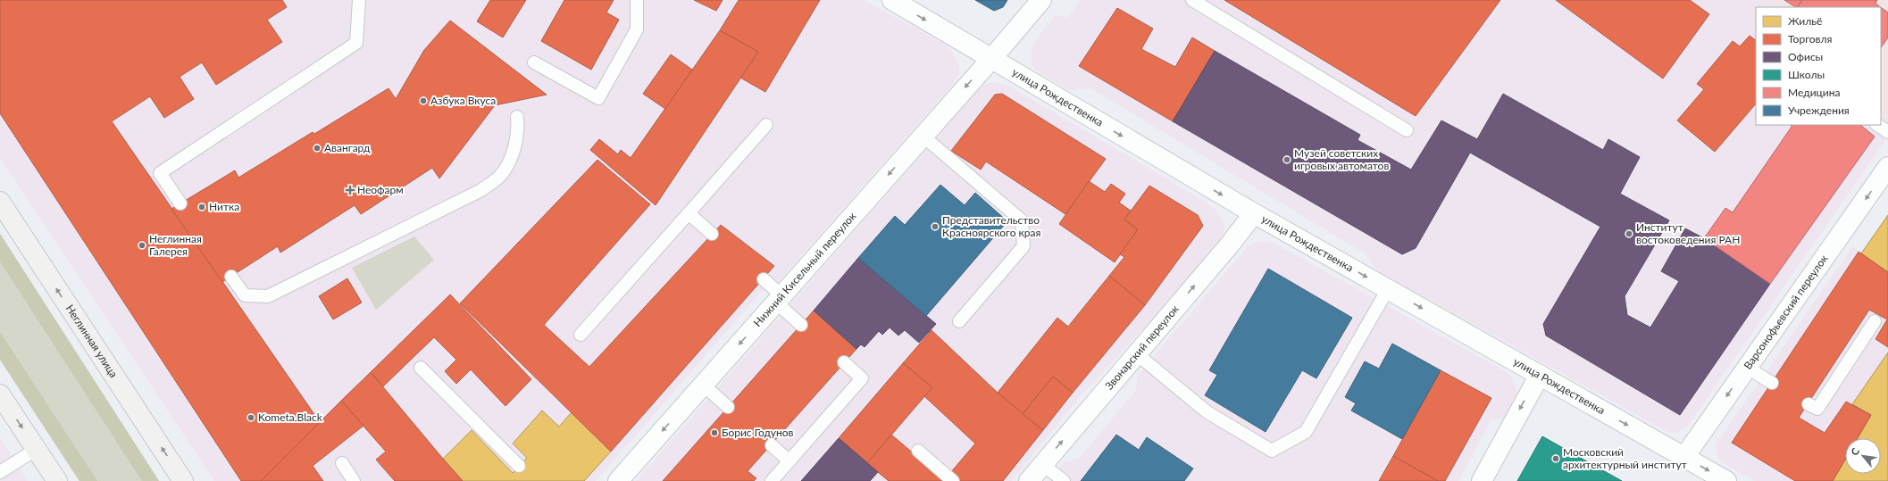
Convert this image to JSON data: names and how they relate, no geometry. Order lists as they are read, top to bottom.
{
  "streets": {
    "street": [
      "улица Рождественка",
      "Нижний Кисельный переулок",
      "Варсонофьевский переулок",
      "Неглинная улица",
      "Звонарский переулок"
    ]
  },
  "crossings": [
    ["улица Рождественка", "Нижний Кисельный переулок"],
    ["улица Рождественка", "Варсонофьевский переулок"],
    ["улица Рождественка", "Звонарский переулок"]
  ],
  "one_way": [
    "улица Рождественка",
    "Нижний Кисельный переулок",
    "Варсонофьевский переулок",
    "Звонарский переулок"
  ],
  "places": {
    "other": [
      "Азбука Вкуса",
      "Авангард",
      "Музей советских игровых автоматов",
      "Нитка",
      "Представительство Красноярского края",
      "Институт востоковедения РАН",
      "Неглинная Галерея",
      "Kometa.Black",
      "Борис Годунов",
      "Московский архитектурный институт"
    ],
    "health": ["Неофарм"]
  },
  "legend": [
    "Жильё",
    "Торговля",
    "Офисы",
    "Школы",
    "Медицина",
    "Учреждения"
  ],
  "north": "top left"
}
